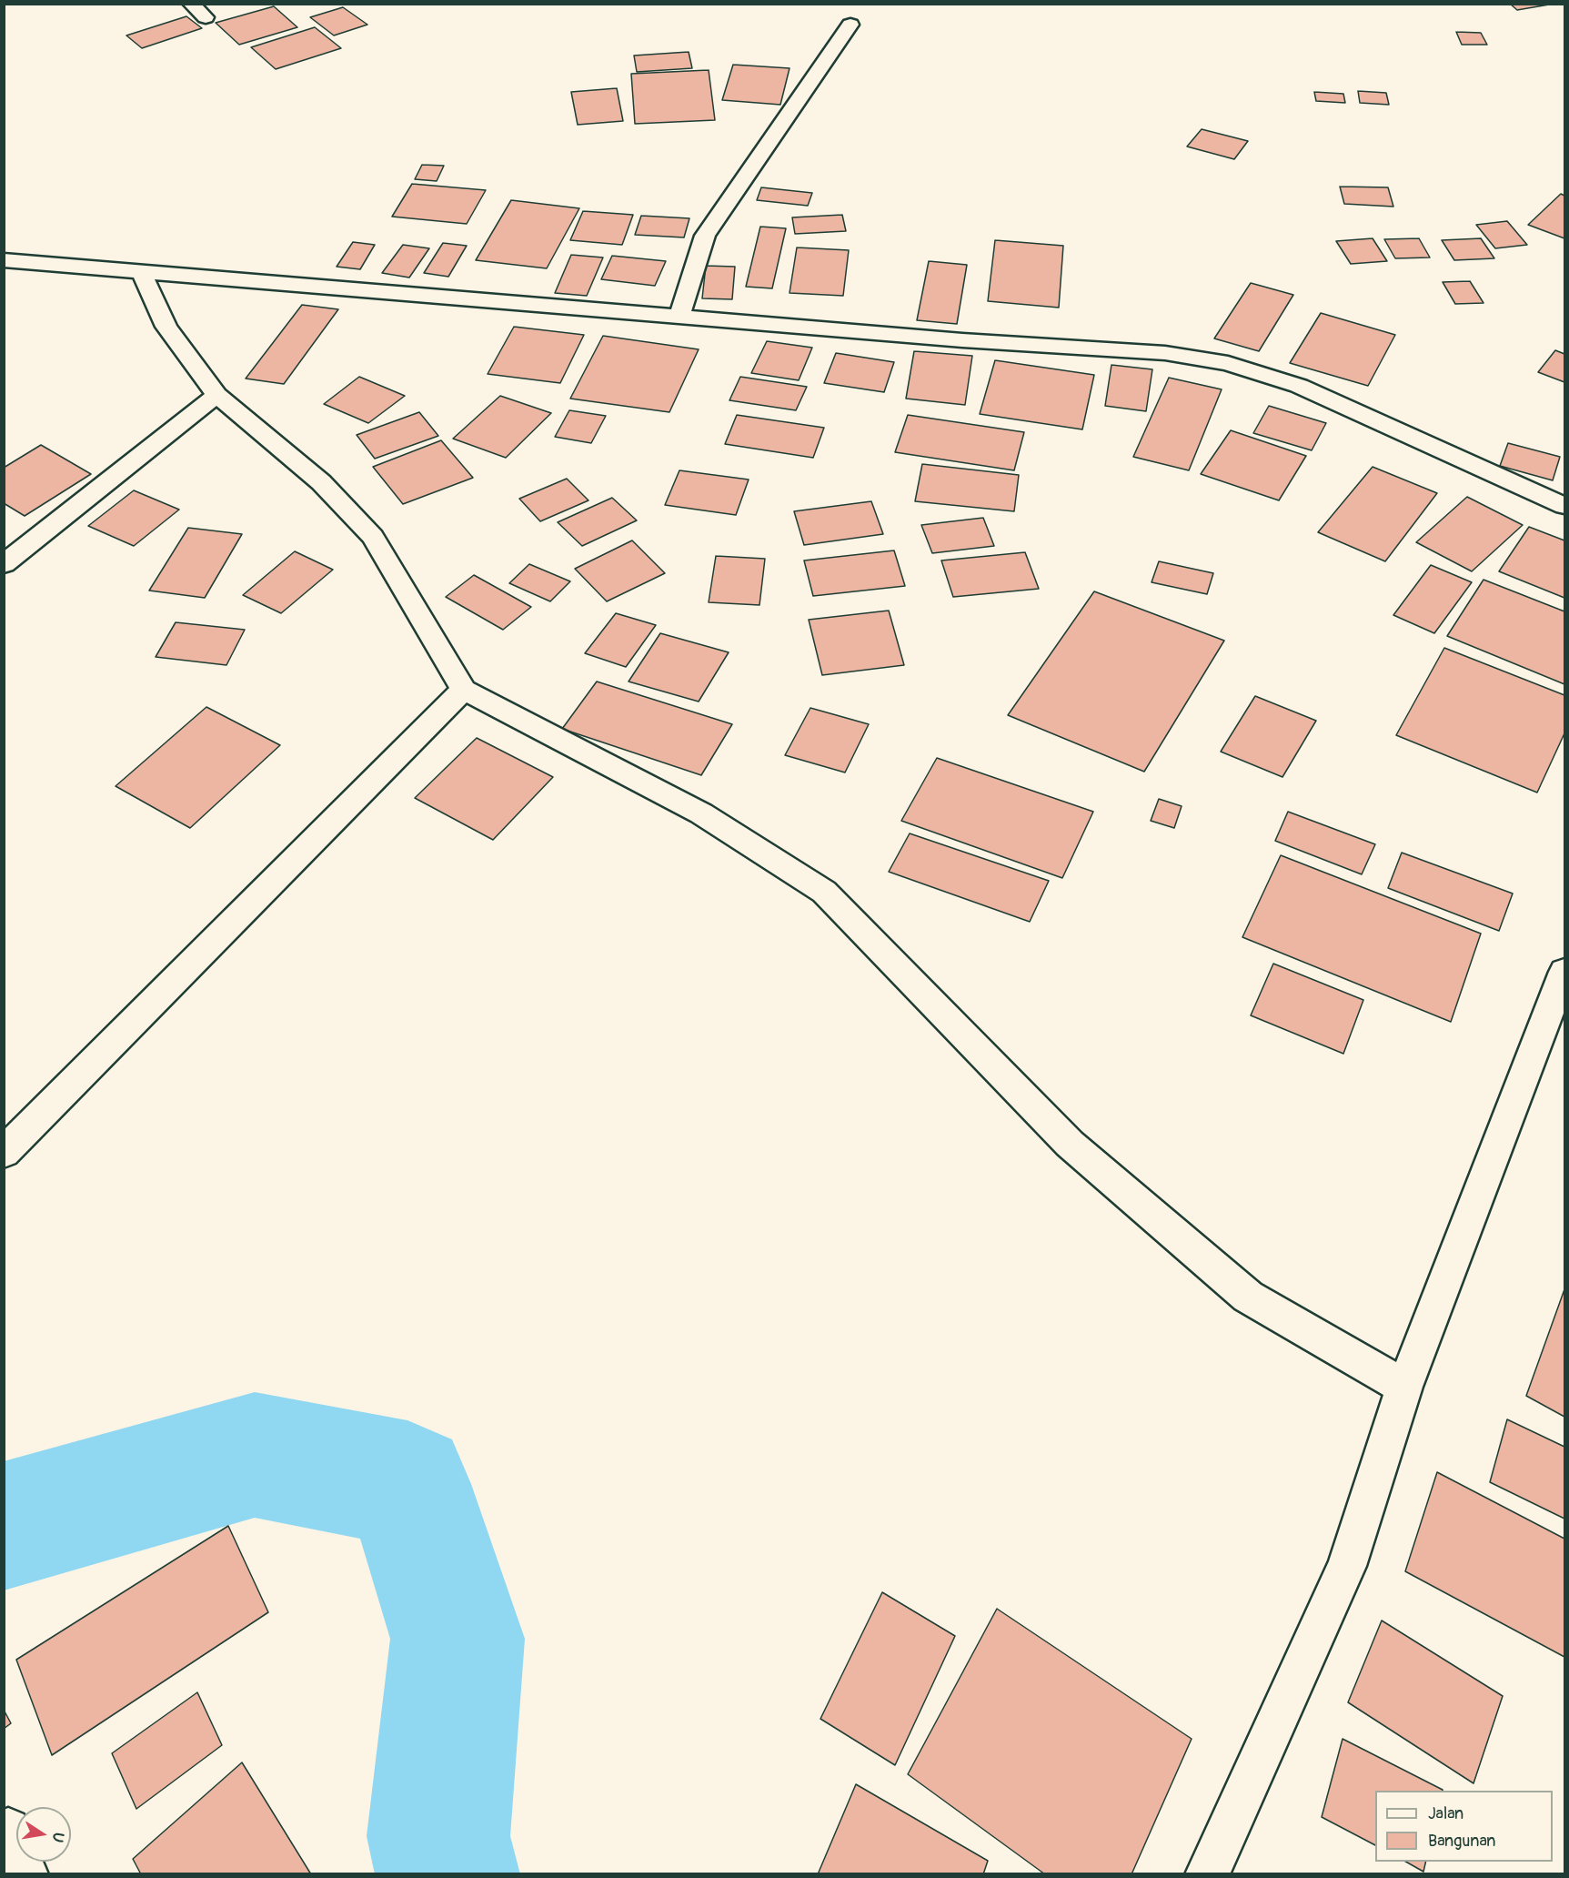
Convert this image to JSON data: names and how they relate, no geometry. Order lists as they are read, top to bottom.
{
  "legend": ["Jalan", "Bangunan"],
  "north": "right"
}
